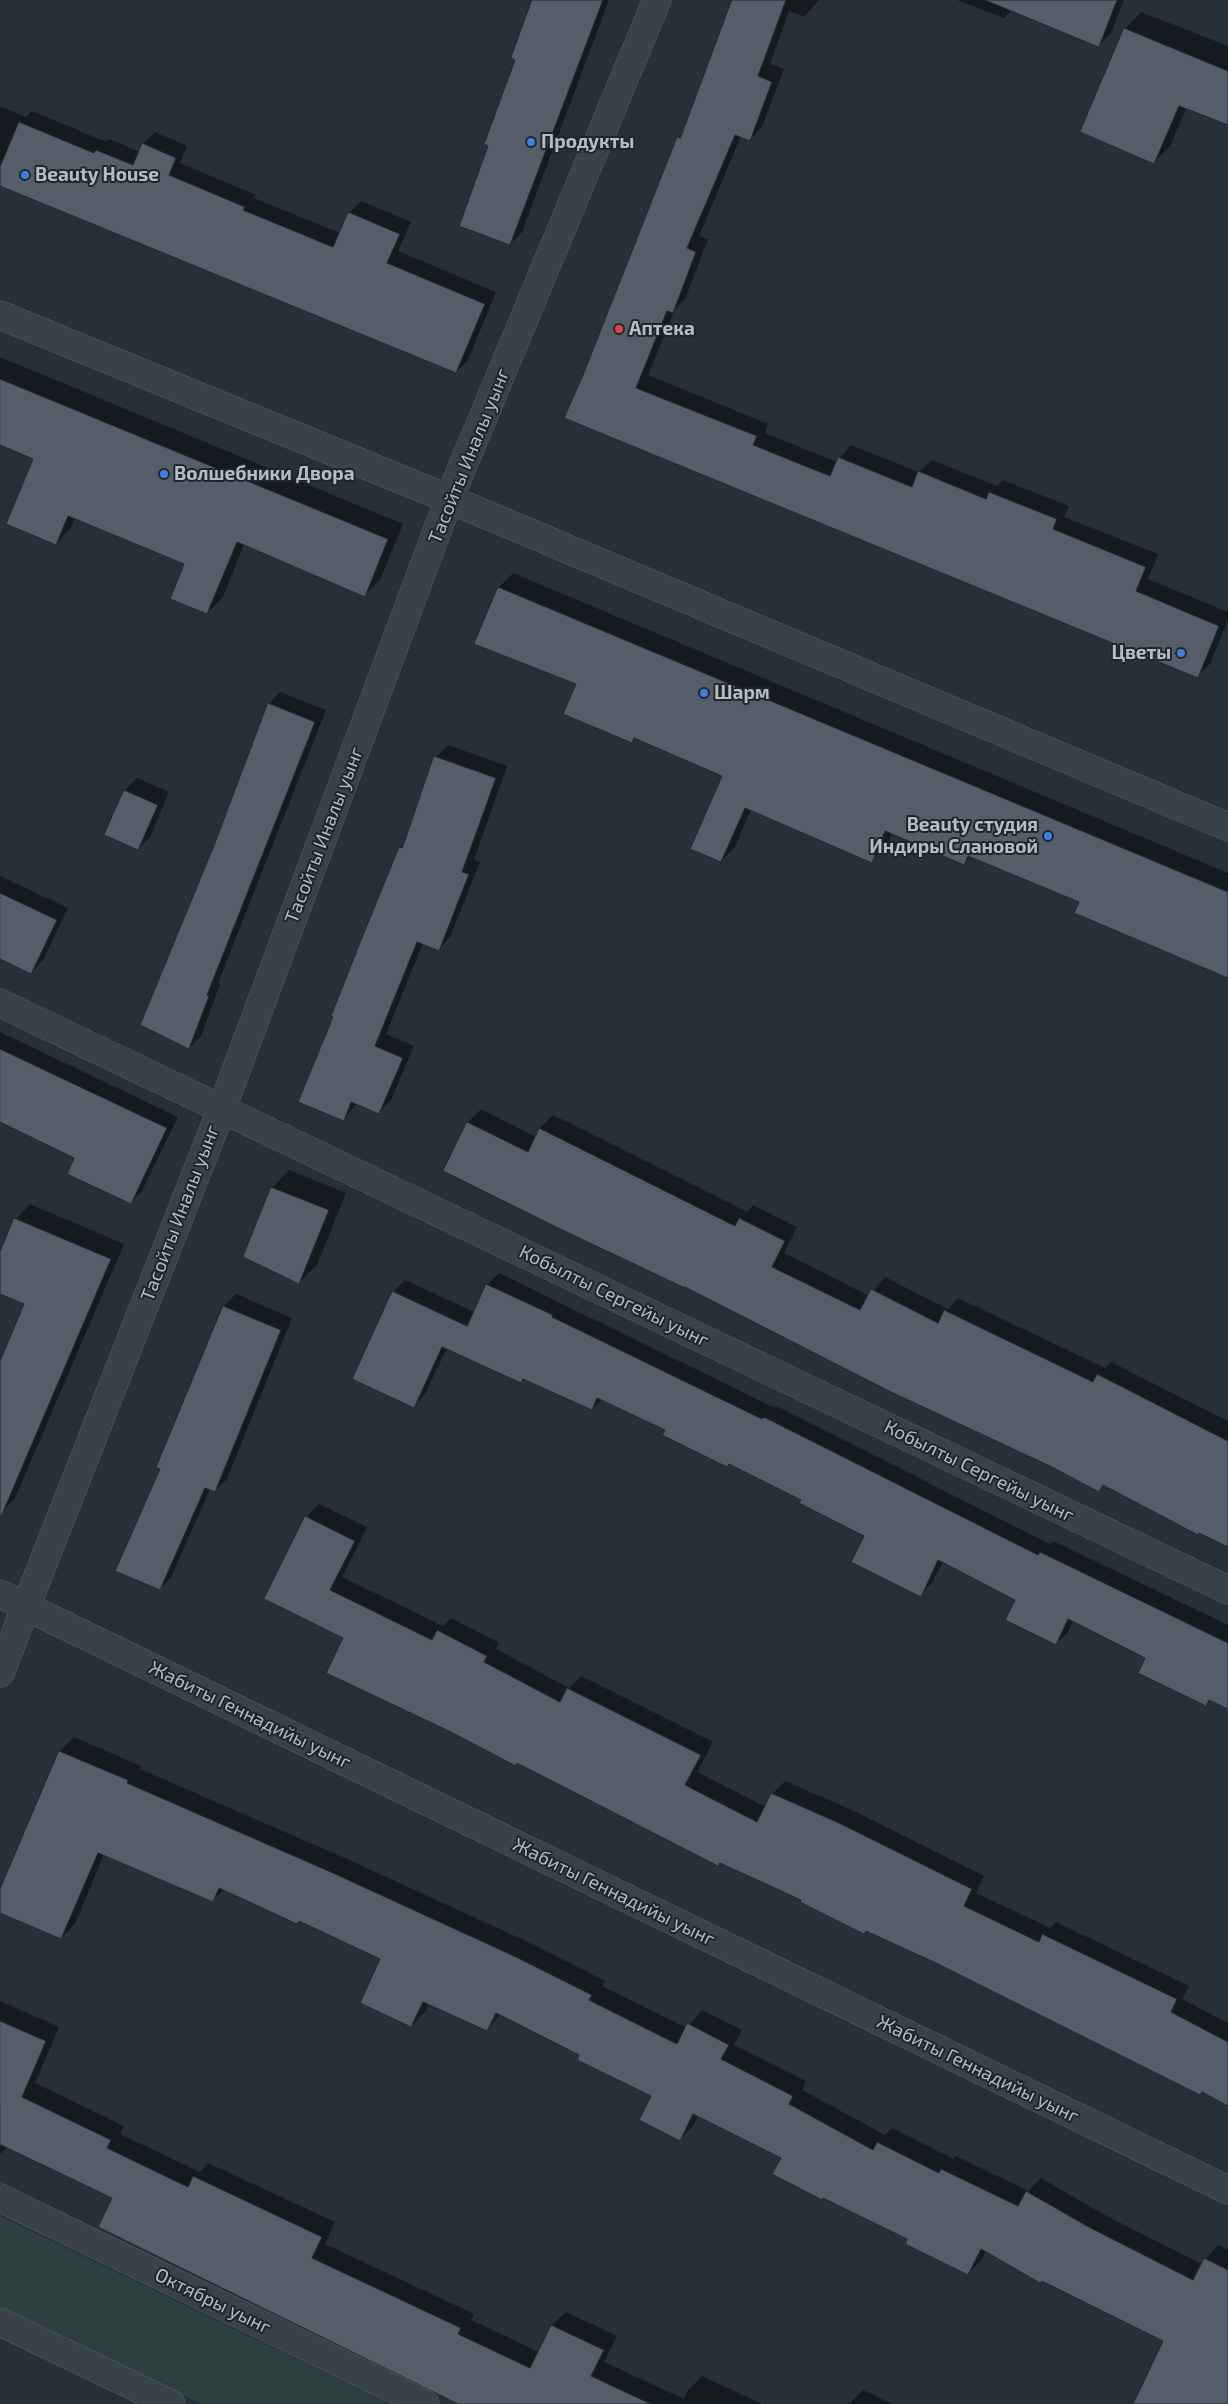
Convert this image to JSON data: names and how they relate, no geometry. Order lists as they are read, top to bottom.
{
  "streets": {
    "street": [
      "Тасойты Иналы уынг",
      "Кобылты Сергейы уынг",
      "Жабиты Геннадийы уынг",
      "Октябры уынг"
    ]
  },
  "crossings": [
    ["Тасойты Иналы уынг", "Кобылты Сергейы уынг"],
    ["Тасойты Иналы уынг", "Жабиты Геннадийы уынг"]
  ],
  "places": [
    "Продукты",
    "Beauty House",
    "Аптека",
    "Волшебники Двора",
    "Цветы",
    "Шарм",
    "Beauty студия Индиры Слановой"
  ]
}
